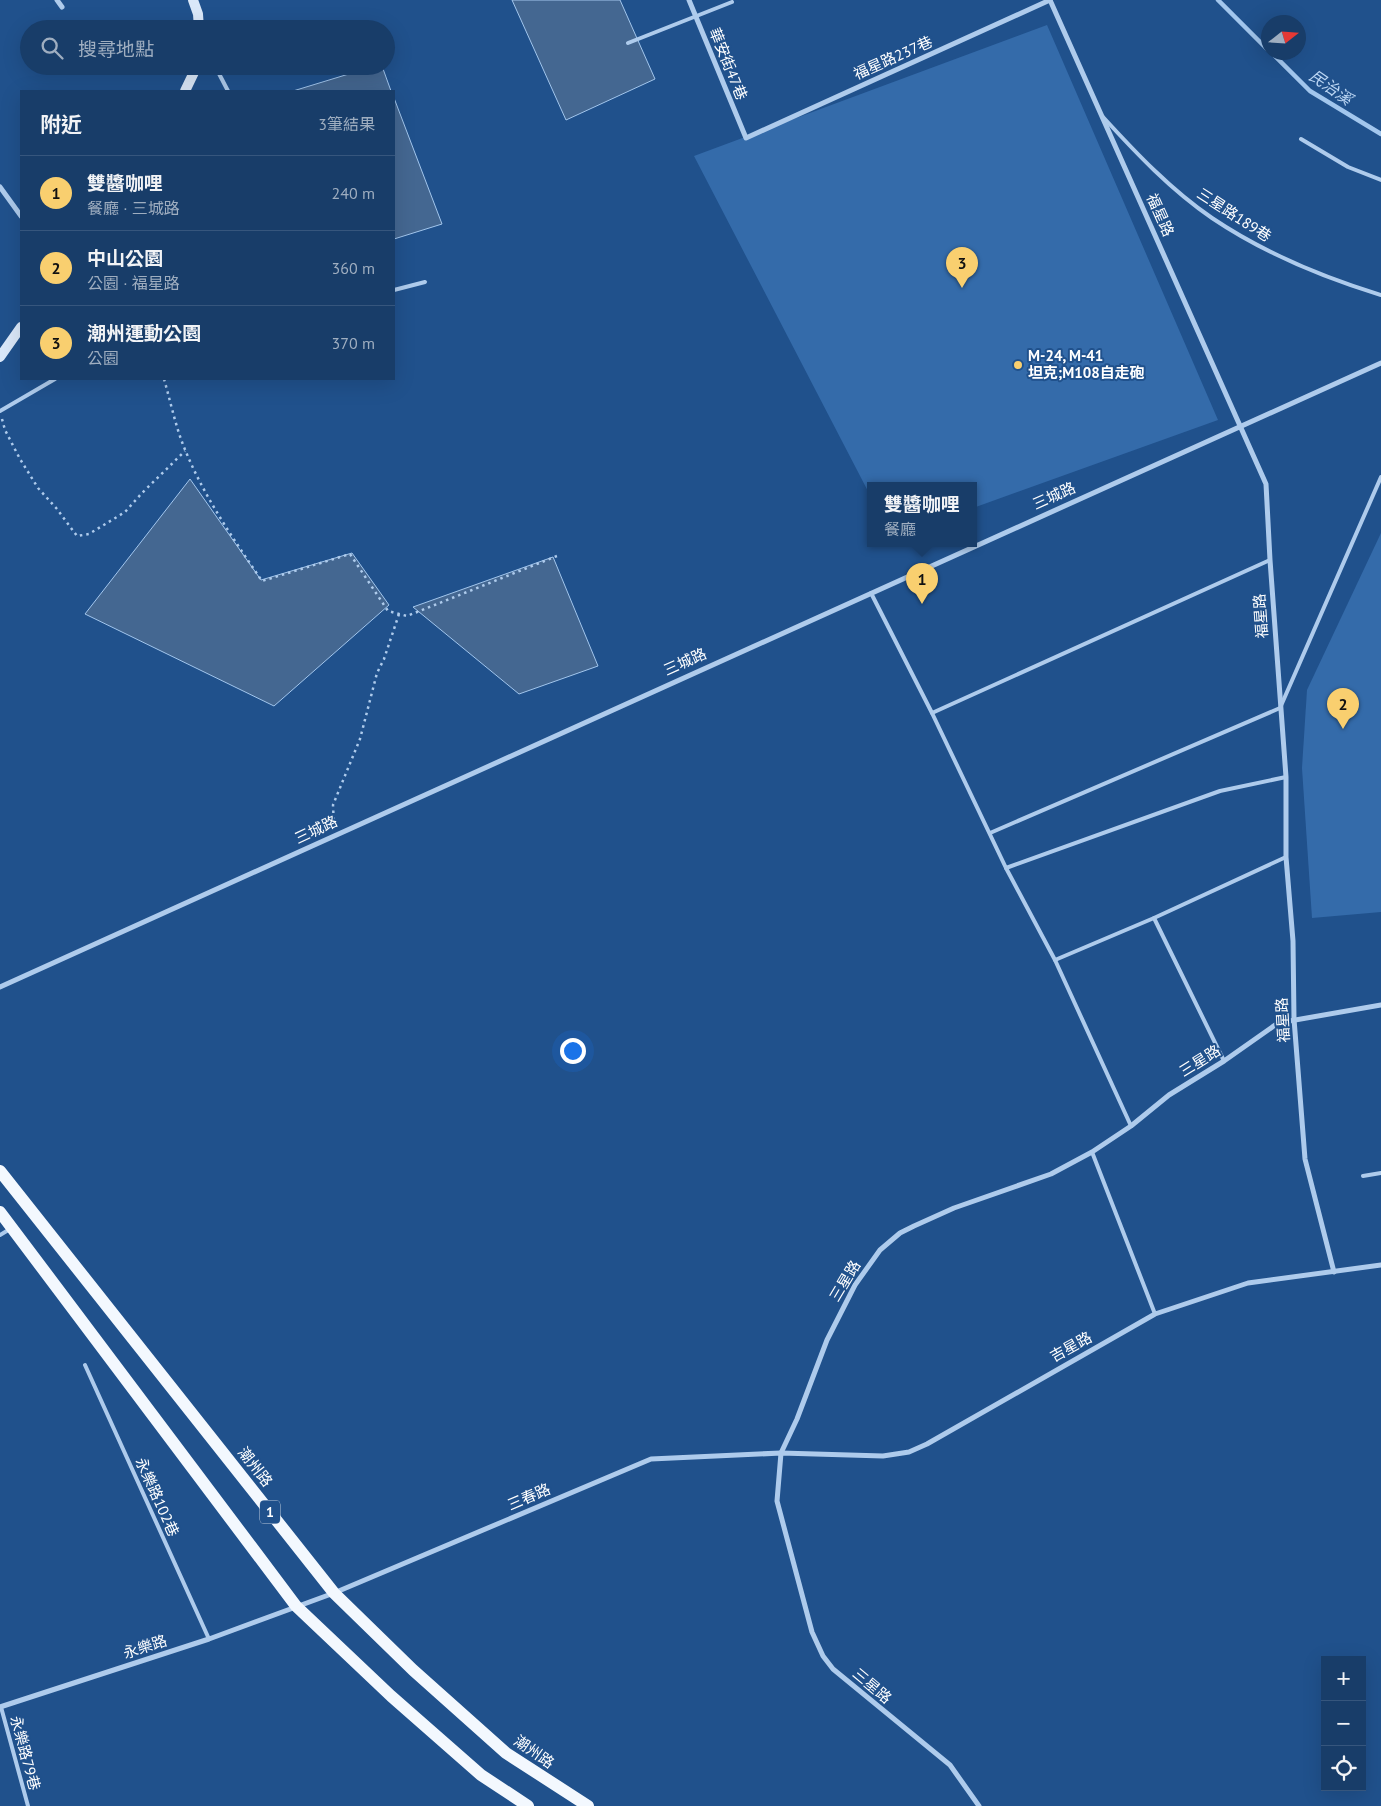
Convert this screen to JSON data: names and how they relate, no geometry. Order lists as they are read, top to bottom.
{
  "streets": {
    "main road": ["潮州路", "1"],
    "street": [
      "福星路237巷",
      "華安街47巷",
      "福星路",
      "三城路",
      "三星路",
      "吉星路",
      "三春路",
      "永樂路"
    ],
    "lane": ["三星路189巷", "永樂路102巷", "永樂路79巷"]
  },
  "crossings": [
    ["福星路237巷", "華安街47巷"],
    ["福星路237巷", "福星路"],
    ["福星路", "三星路189巷"],
    ["福星路", "三城路"],
    ["福星路", "三星路"],
    ["福星路", "吉星路"],
    ["三星路", "吉星路"],
    ["三星路", "三春路"],
    ["吉星路", "三春路"],
    ["潮州路", "三春路"],
    ["永樂路102巷", "永樂路"],
    ["三春路", "1"],
    ["三春路", "永樂路"],
    ["1", "永樂路"],
    ["永樂路", "永樂路79巷"]
  ],
  "water": ["民治溪"],
  "places": ["M-24, M-41 坦克;M108自走砲"],
  "north": "right",
  "page": {
    "search": "搜尋地點",
    "heading": ["附近", "3筆結果"],
    "list": [
      {
        "mark": "1",
        "name": "雙醬咖哩",
        "note": "餐廳 · 三城路",
        "value": "240 m"
      },
      {
        "mark": "2",
        "name": "中山公園",
        "note": "公園 · 福星路",
        "value": "360 m"
      },
      {
        "mark": "3",
        "name": "潮州運動公園",
        "note": "公園",
        "value": "370 m"
      }
    ],
    "pins": ["3", "1", "2"],
    "popup": ["雙醬咖哩", "餐廳"],
    "map_buttons": ["+", "−"]
  }
}
